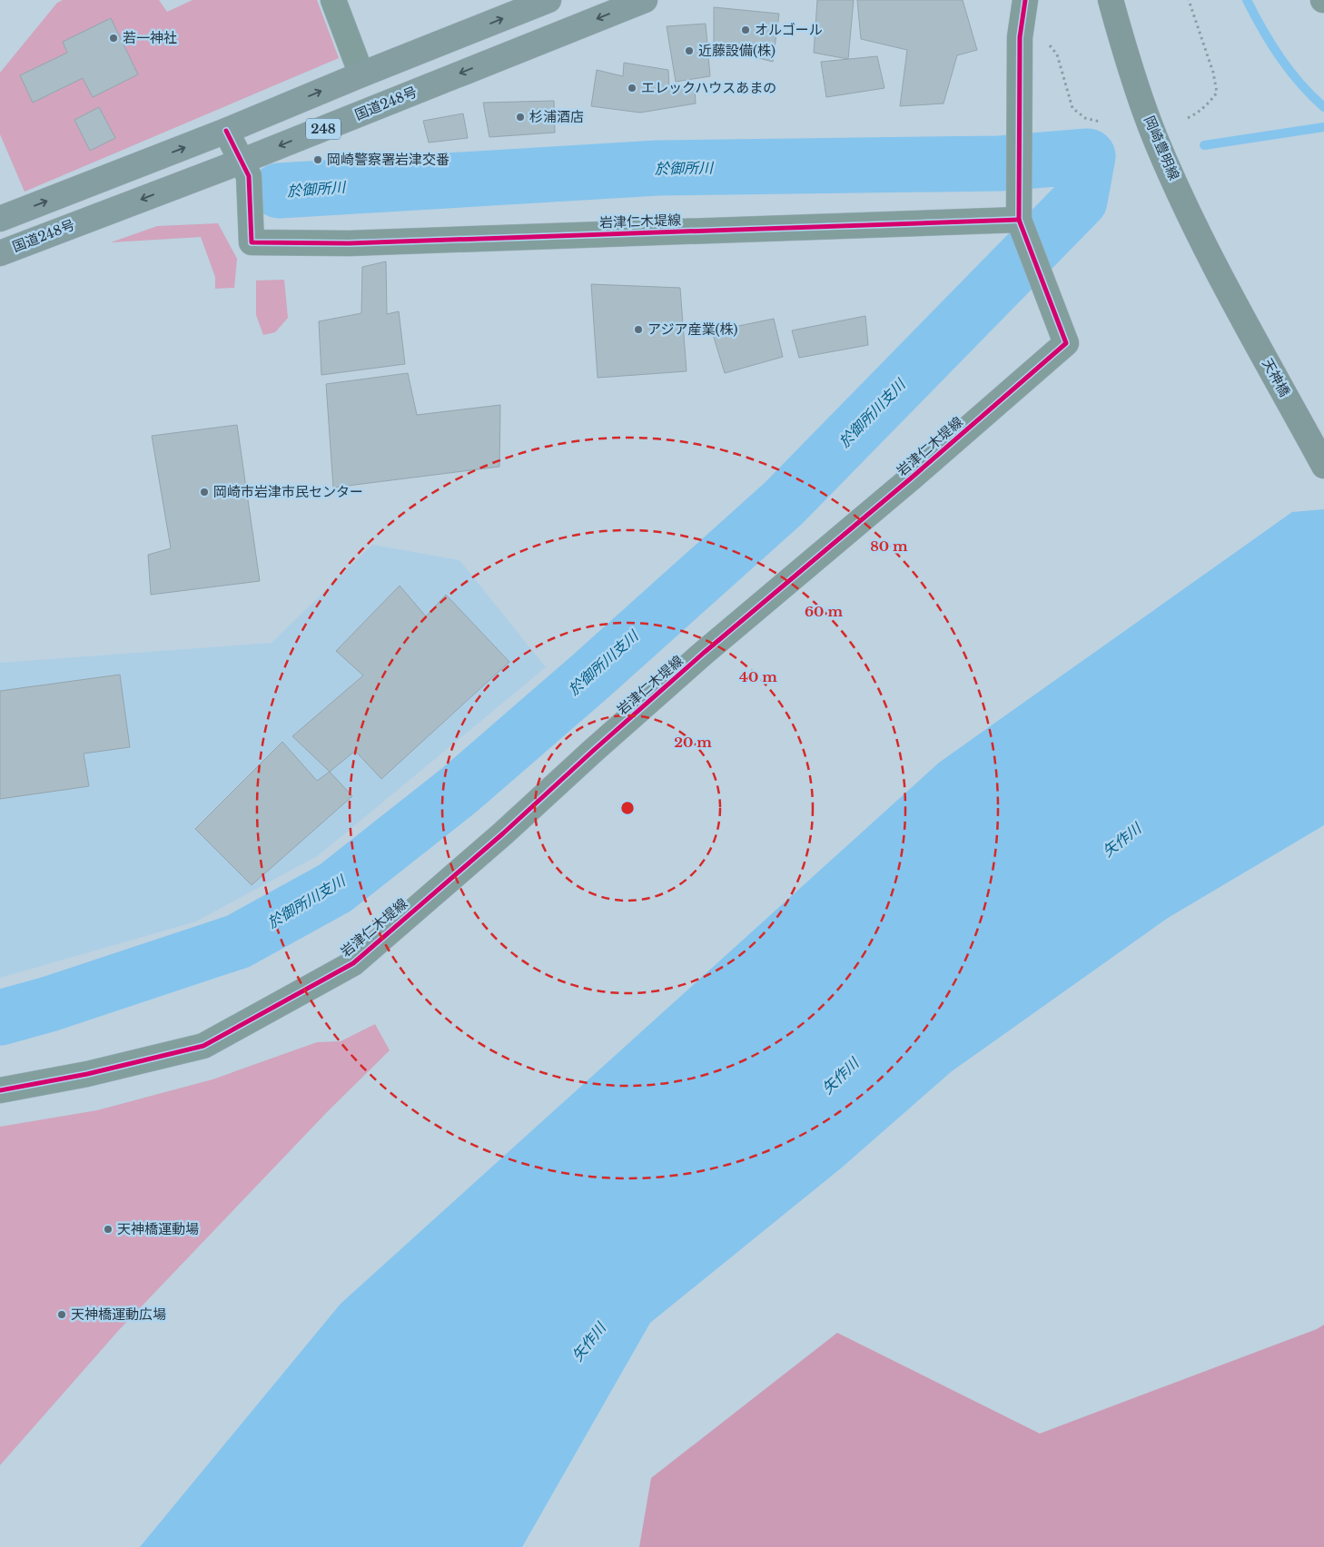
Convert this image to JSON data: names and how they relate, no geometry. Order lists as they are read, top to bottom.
{
  "streets": {
    "highway": ["国道248号", "248"],
    "main road": ["岡崎豊明線", "天神橋"],
    "street": ["岩津仁木堤線"]
  },
  "crossings": [
    ["国道248号", "岩津仁木堤線"],
    ["岡崎豊明線", "天神橋"]
  ],
  "water": ["於御所川", "於御所川支川", "矢作川"],
  "places": [
    "オルゴール",
    "若一神社",
    "近藤設備(株)",
    "エレックハウスあまの",
    "杉浦酒店",
    "岡崎警察署岩津交番",
    "アジア産業(株)",
    "岡崎市岩津市民センター",
    "天神橋運動場",
    "天神橋運動広場"
  ],
  "rings": [
    "80 m",
    "60 m",
    "40 m",
    "20 m"
  ]
}
